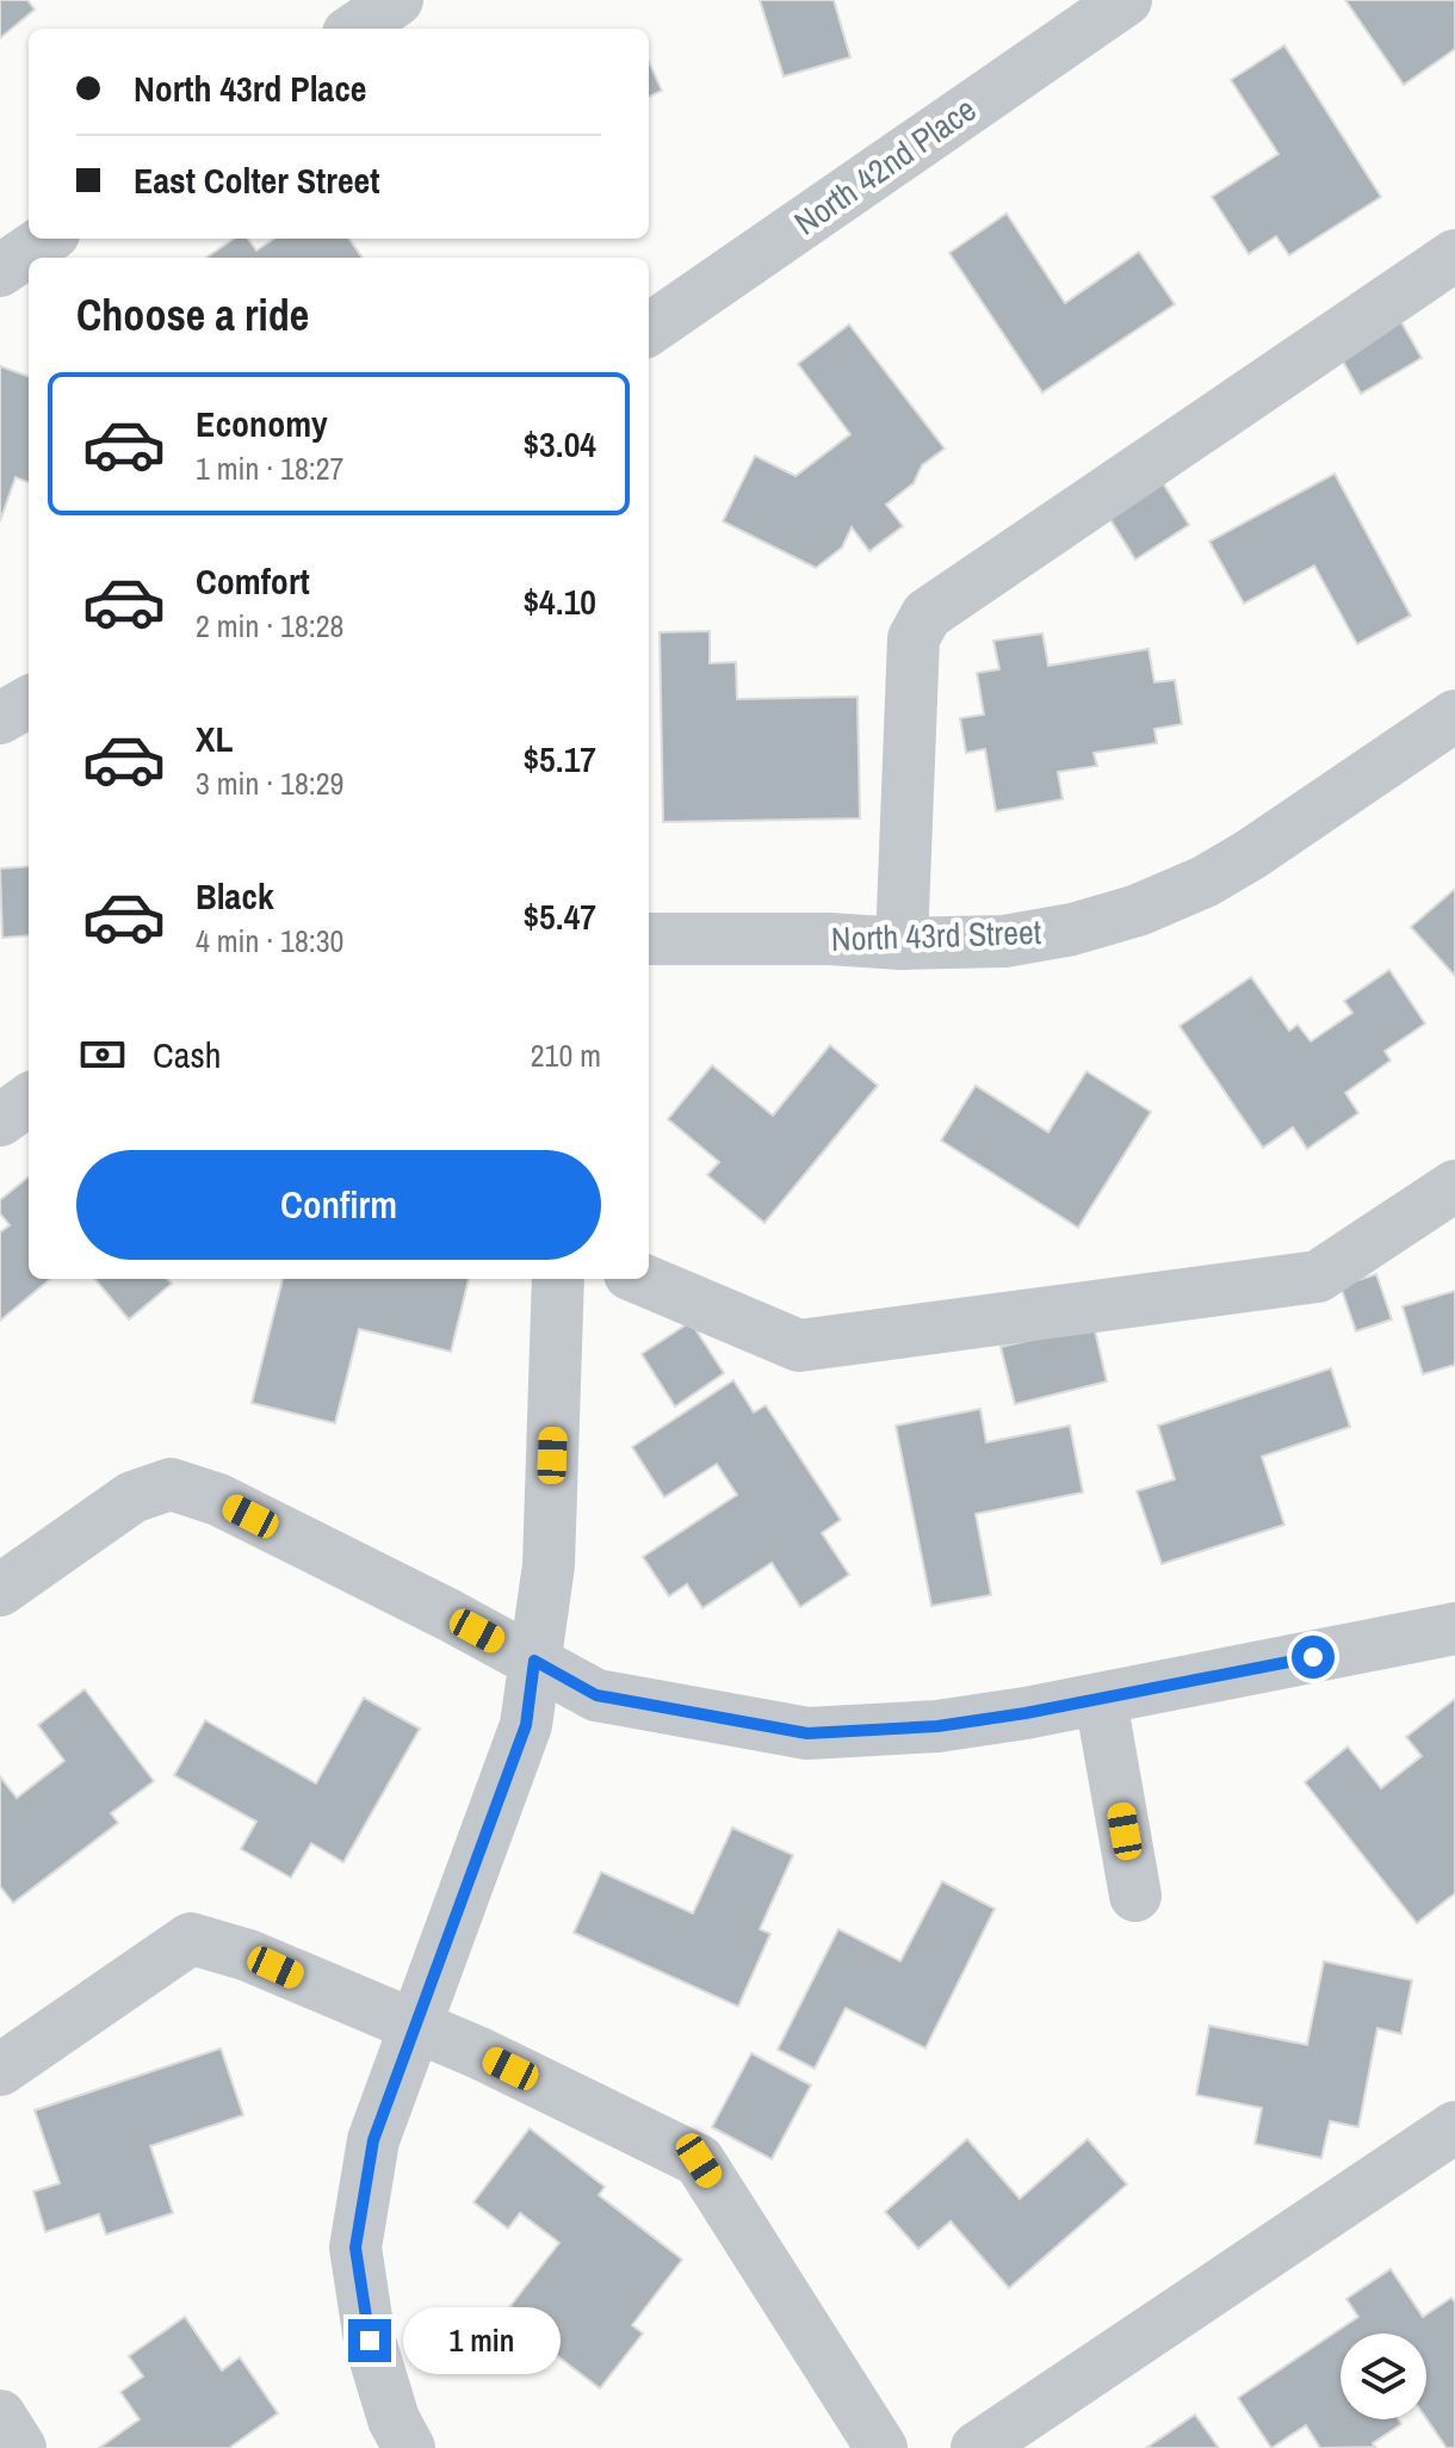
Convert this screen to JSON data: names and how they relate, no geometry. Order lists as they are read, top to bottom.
{
  "streets": {
    "street": ["North 42nd Place", "North 43rd Street"]
  },
  "page": {
    "banner": ["North 43rd Place", "East Colter Street"],
    "heading": "Choose a ride",
    "list": [
      {
        "name": "Economy",
        "note": "1 min · 18:27",
        "value": "$3.04"
      },
      {
        "name": "Comfort",
        "note": "2 min · 18:28",
        "value": "$4.10"
      },
      {
        "name": "XL",
        "note": "3 min · 18:29",
        "value": "$5.17"
      },
      {
        "name": "Black",
        "note": "4 min · 18:30",
        "value": "$5.47"
      }
    ],
    "pay": ["Cash", "210 m"],
    "buttons": "Confirm",
    "bubble": "1 min"
  }
}
